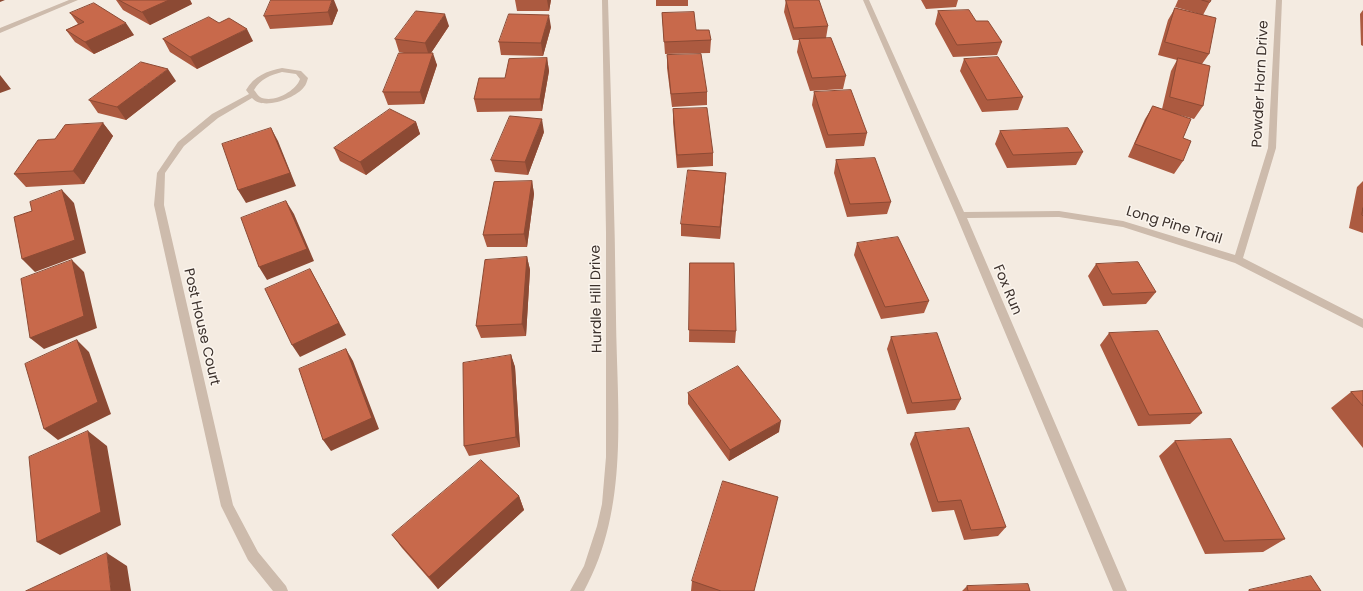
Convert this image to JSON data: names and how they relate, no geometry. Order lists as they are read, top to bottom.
{
  "streets": {
    "street": [
      "Powder Horn Drive",
      "Long Pine Trail",
      "Fox Run",
      "Hurdle Hill Drive",
      "Post House Court"
    ]
  },
  "crossings": [
    ["Powder Horn Drive", "Long Pine Trail"],
    ["Long Pine Trail", "Fox Run"]
  ]
}
